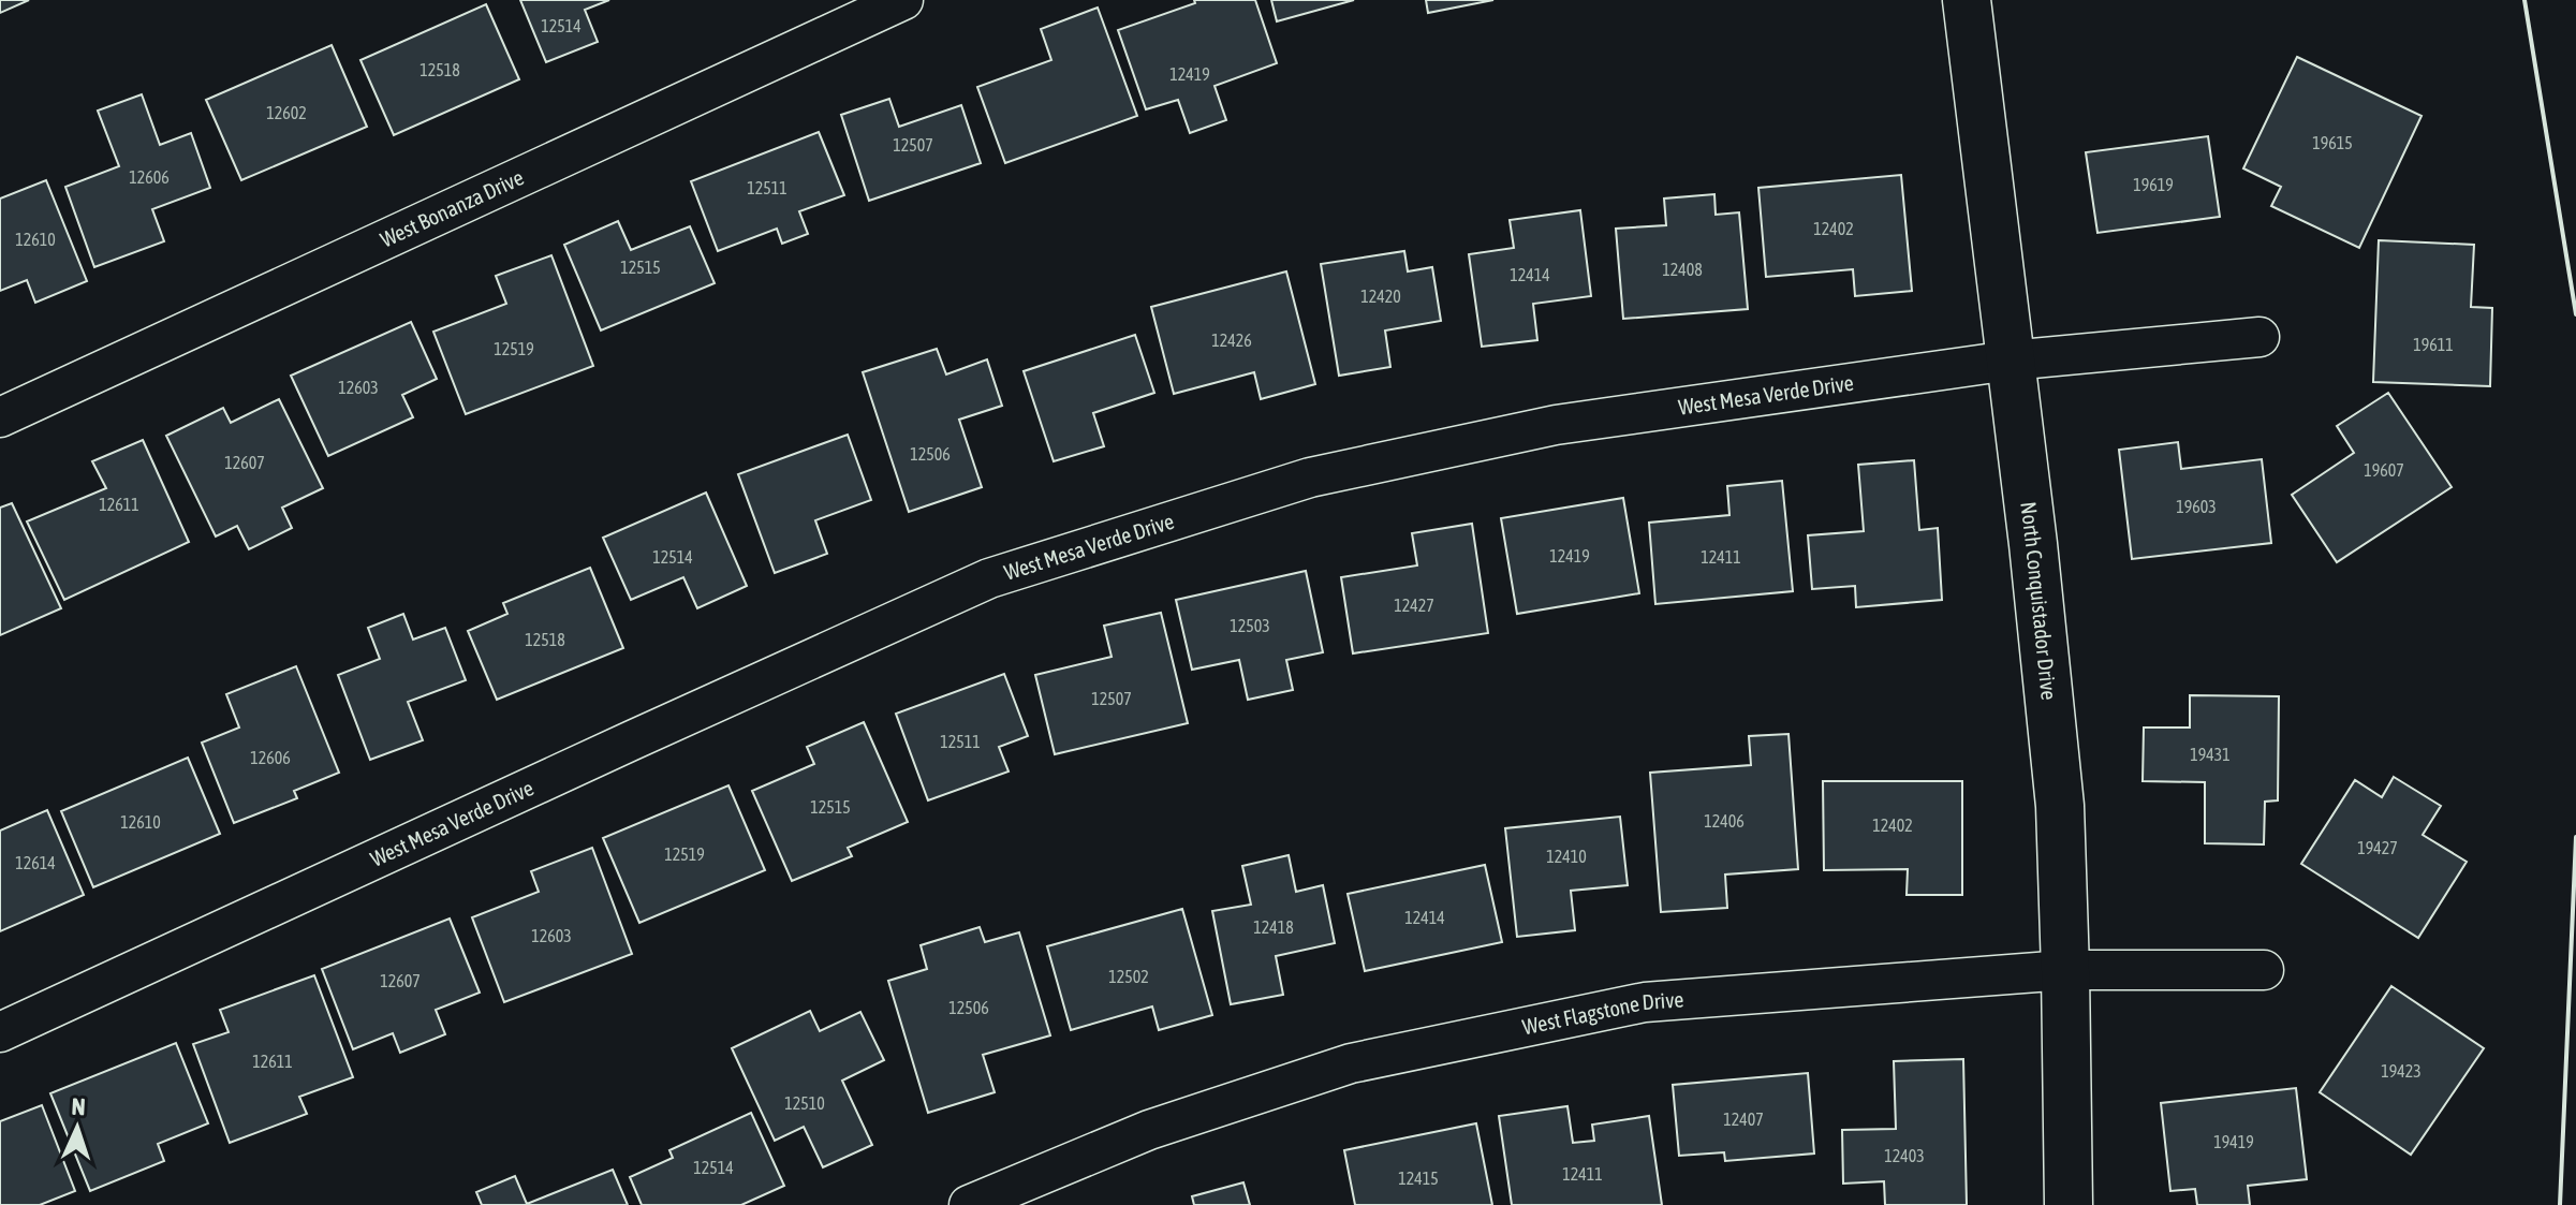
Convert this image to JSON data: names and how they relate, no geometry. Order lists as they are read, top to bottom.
{
  "streets": {
    "street": [
      "West Bonanza Drive",
      "West Mesa Verde Drive",
      "North Conquistador Drive",
      "West Flagstone Drive"
    ]
  },
  "crossings": [
    ["West Mesa Verde Drive", "North Conquistador Drive"],
    ["North Conquistador Drive", "West Flagstone Drive"]
  ],
  "house_numbers": [
    "12514",
    "12518",
    "12419",
    "12602",
    "19615",
    "12507",
    "12606",
    "19619",
    "12511",
    "12402",
    "12610",
    "12515",
    "12408",
    "12414",
    "12420",
    "12426",
    "19611",
    "12519",
    "12603",
    "12506",
    "12607",
    "19607",
    "12611",
    "19603",
    "12419",
    "12514",
    "12411",
    "12427",
    "12503",
    "12518",
    "12507",
    "12511",
    "19431",
    "12606",
    "12515",
    "12406",
    "12610",
    "12402",
    "19427",
    "12519",
    "12410",
    "12614",
    "12414",
    "12418",
    "12603",
    "12502",
    "12607",
    "12506",
    "12611",
    "19423",
    "12510",
    "12407",
    "19419",
    "12403",
    "12514",
    "12411",
    "12415"
  ],
  "north": "top"
}
